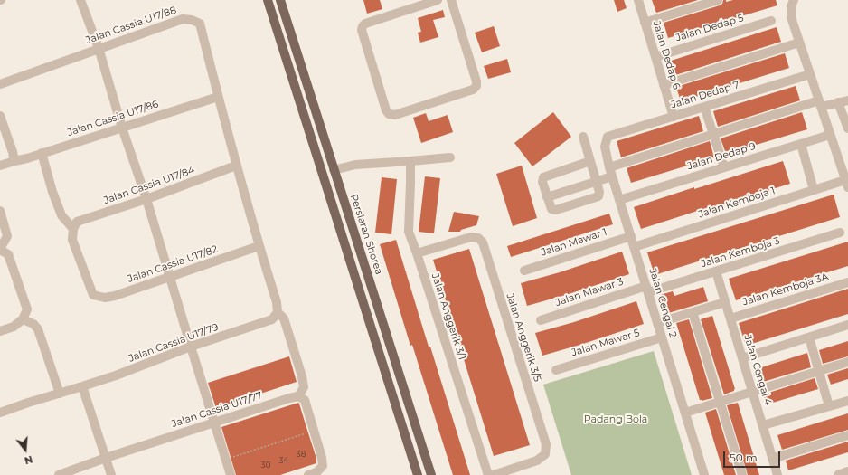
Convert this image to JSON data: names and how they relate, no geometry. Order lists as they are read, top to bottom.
{
  "streets": {
    "main road": ["Persiaran Shorea"],
    "street": [
      "Jalan Cassia U17/88",
      "Jalan Dedap 5",
      "Jalan Dedap 6",
      "Jalan Dedap 7",
      "Jalan Cassia U17/86",
      "Jalan Dedap 9",
      "Jalan Cassia U17/84",
      "Jalan Kemboja 1",
      "Jalan Mawar 1",
      "Jalan Kemboja 3",
      "Jalan Cassia U17/82",
      "Jalan Kemboja 3A",
      "Jalan Mawar 3",
      "Jalan Cengal 2",
      "Jalan Anggerik 3/1",
      "Jalan Anggerik 3/5",
      "Jalan Cassia U17/79",
      "Jalan Mawar 5",
      "Jalan Cengal 4",
      "Jalan Cassia U17/77"
    ]
  },
  "crossings": [
    ["Jalan Cassia U17/88", "Jalan Cassia U17/86"],
    ["Jalan Dedap 5", "Jalan Dedap 6"],
    ["Jalan Dedap 6", "Jalan Dedap 7"],
    ["Jalan Dedap 7", "Jalan Cengal 2"],
    ["Jalan Dedap 9", "Jalan Cengal 2"],
    ["Jalan Cassia U17/84", "Jalan Cassia U17/82"],
    ["Jalan Kemboja 1", "Jalan Cengal 2"],
    ["Jalan Mawar 1", "Jalan Cengal 2"],
    ["Jalan Kemboja 3", "Jalan Mawar 3"],
    ["Jalan Kemboja 3", "Jalan Cengal 2"],
    ["Jalan Kemboja 3", "Jalan Cengal 4"],
    ["Jalan Kemboja 3A", "Jalan Cengal 4"],
    ["Jalan Mawar 3", "Jalan Cengal 2"],
    ["Jalan Cengal 2", "Jalan Mawar 5"],
    ["Jalan Anggerik 3/1", "Jalan Anggerik 3/5"]
  ],
  "parks": ["Padang Bola"],
  "house_numbers": ["38", "34", "30"],
  "scale_bar": "50 m",
  "north": "bottom"
}
